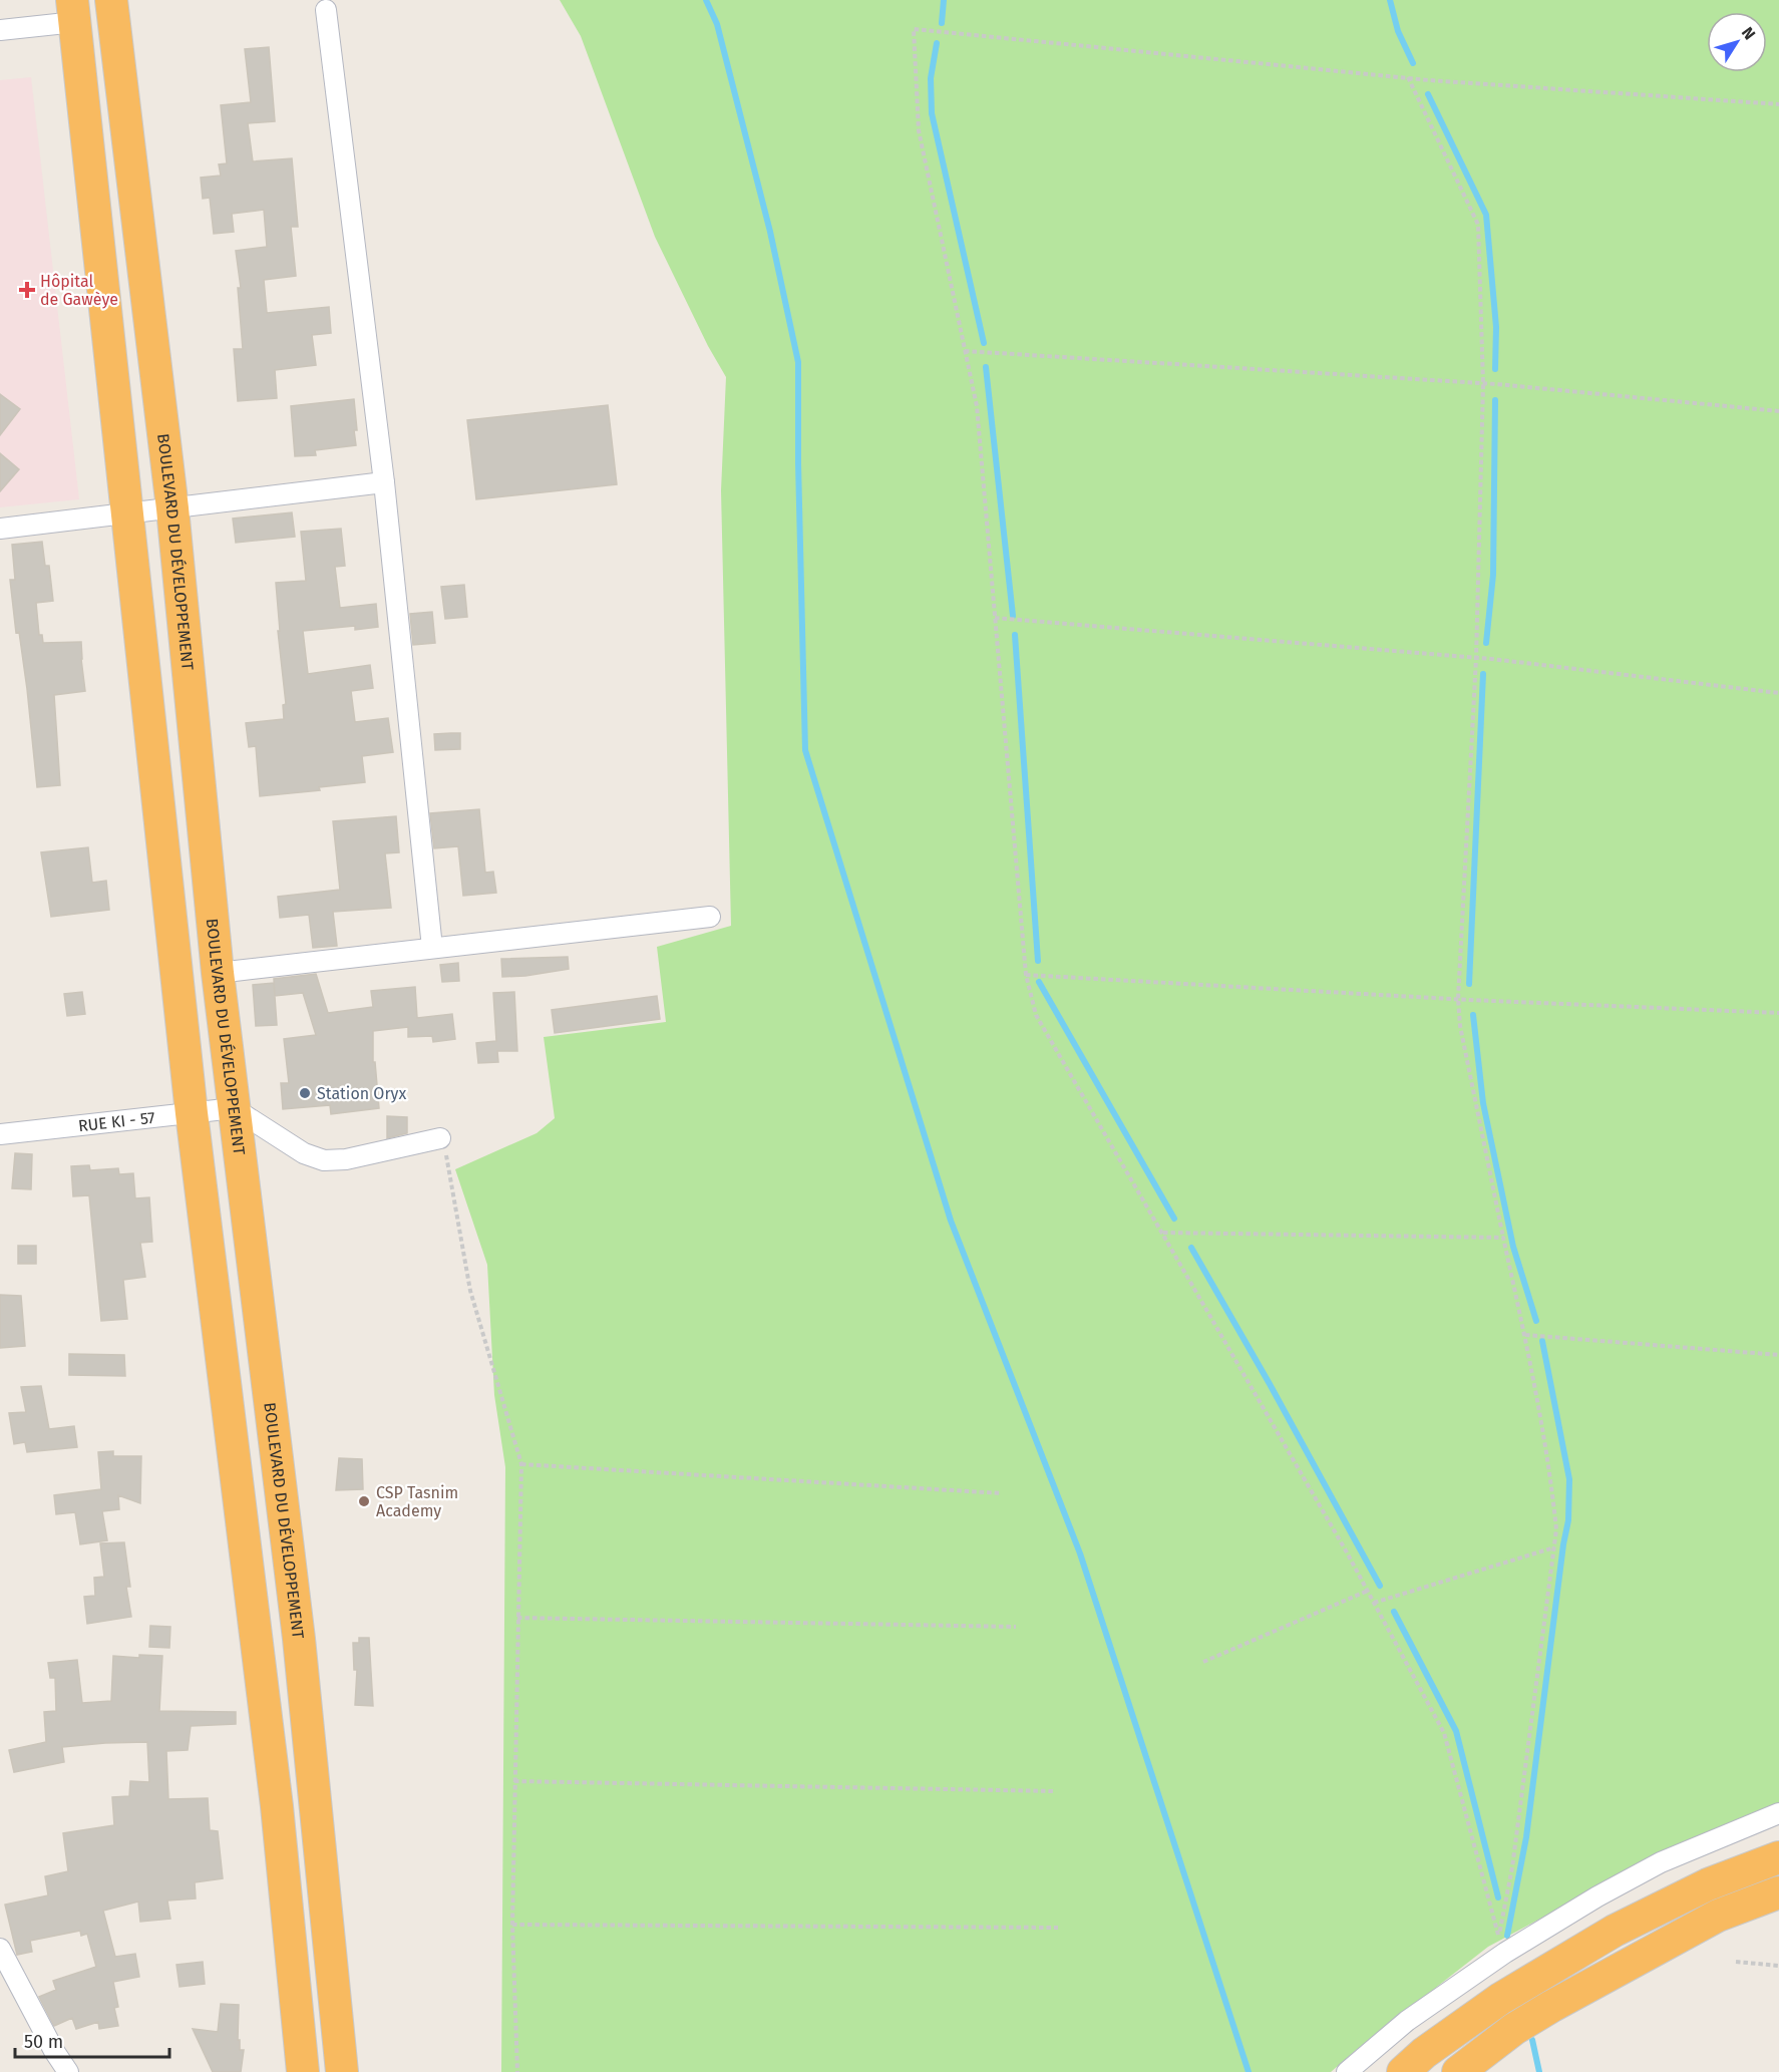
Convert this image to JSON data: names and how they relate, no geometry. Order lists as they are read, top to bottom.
{
  "streets": {
    "highway": ["BOULEVARD DU DÉVELOPPEMENT"],
    "street": ["RUE KI - 57"]
  },
  "crossings": [
    ["BOULEVARD DU DÉVELOPPEMENT", "RUE KI - 57"]
  ],
  "places": {
    "health": ["Hôpital de Gawèye"],
    "other": ["Station Oryx", "CSP Tasnim Academy"]
  },
  "scale_bar": "50 m",
  "north": "top right"
}
